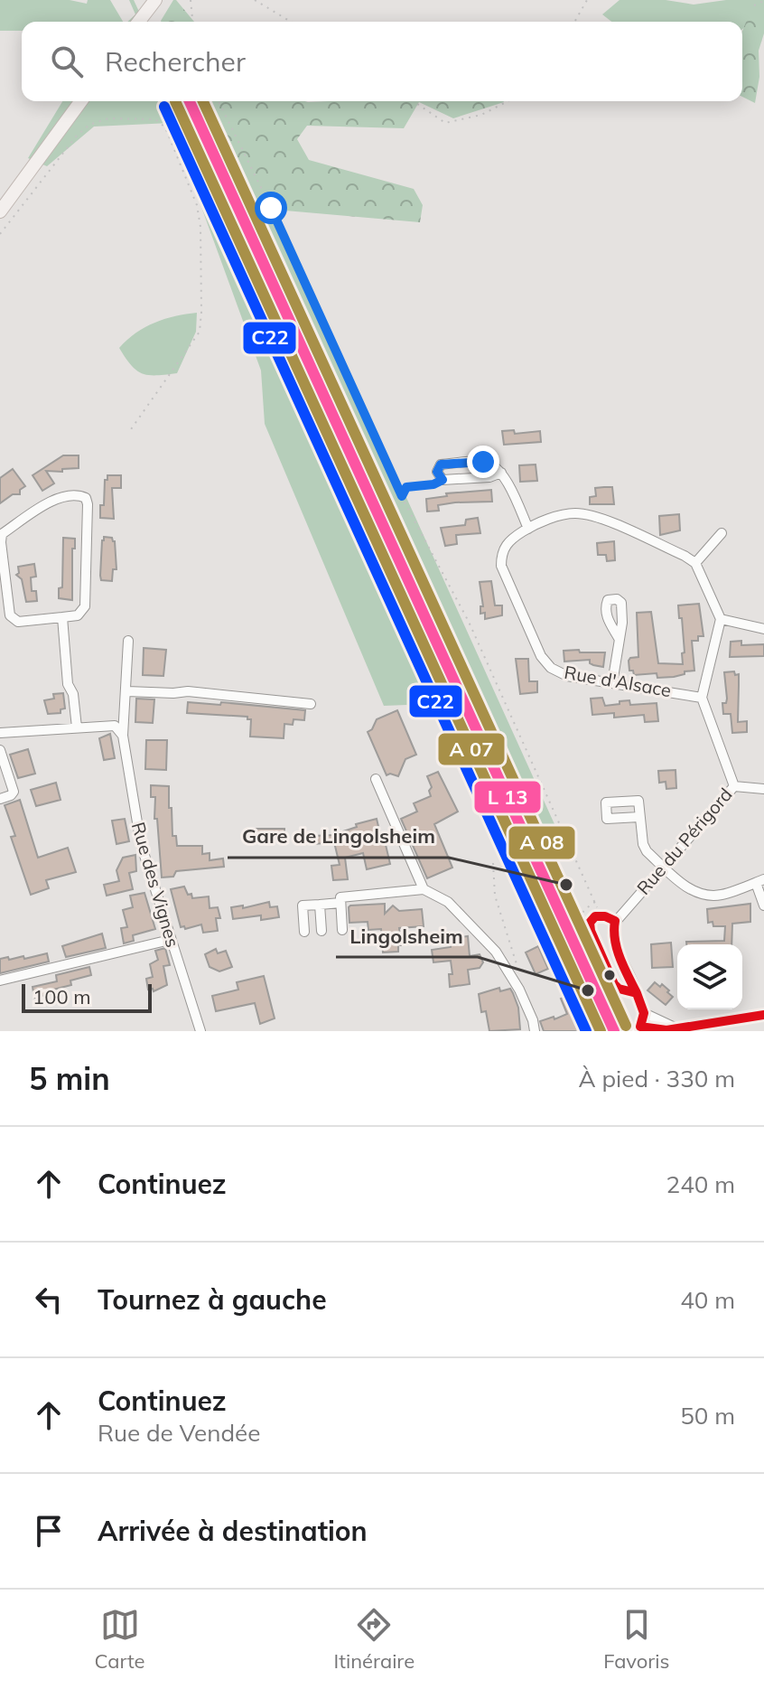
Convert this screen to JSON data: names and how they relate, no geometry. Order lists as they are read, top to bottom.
{
  "streets": {
    "street": ["Rue d'Alsace", "Rue du Périgord", "Rue des Vignes"]
  },
  "crossings": [
    ["Rue d'Alsace", "Rue du Périgord"]
  ],
  "places": ["Gare de Lingolsheim", "Lingolsheim"],
  "lines": ["transit line C22"],
  "scale_bar": "100 m",
  "page": {
    "search": "Rechercher",
    "scale": "100 m",
    "heading": ["5 min", "À pied · 330 m"],
    "list": [
      ["Continuez", "240 m"],
      ["Tournez à gauche", "40 m"],
      ["Continuez", "Rue de Vendée", "50 m"],
      "Arrivée à destination"
    ],
    "nav": ["Carte", "Itinéraire", "Favoris"]
  }
}
